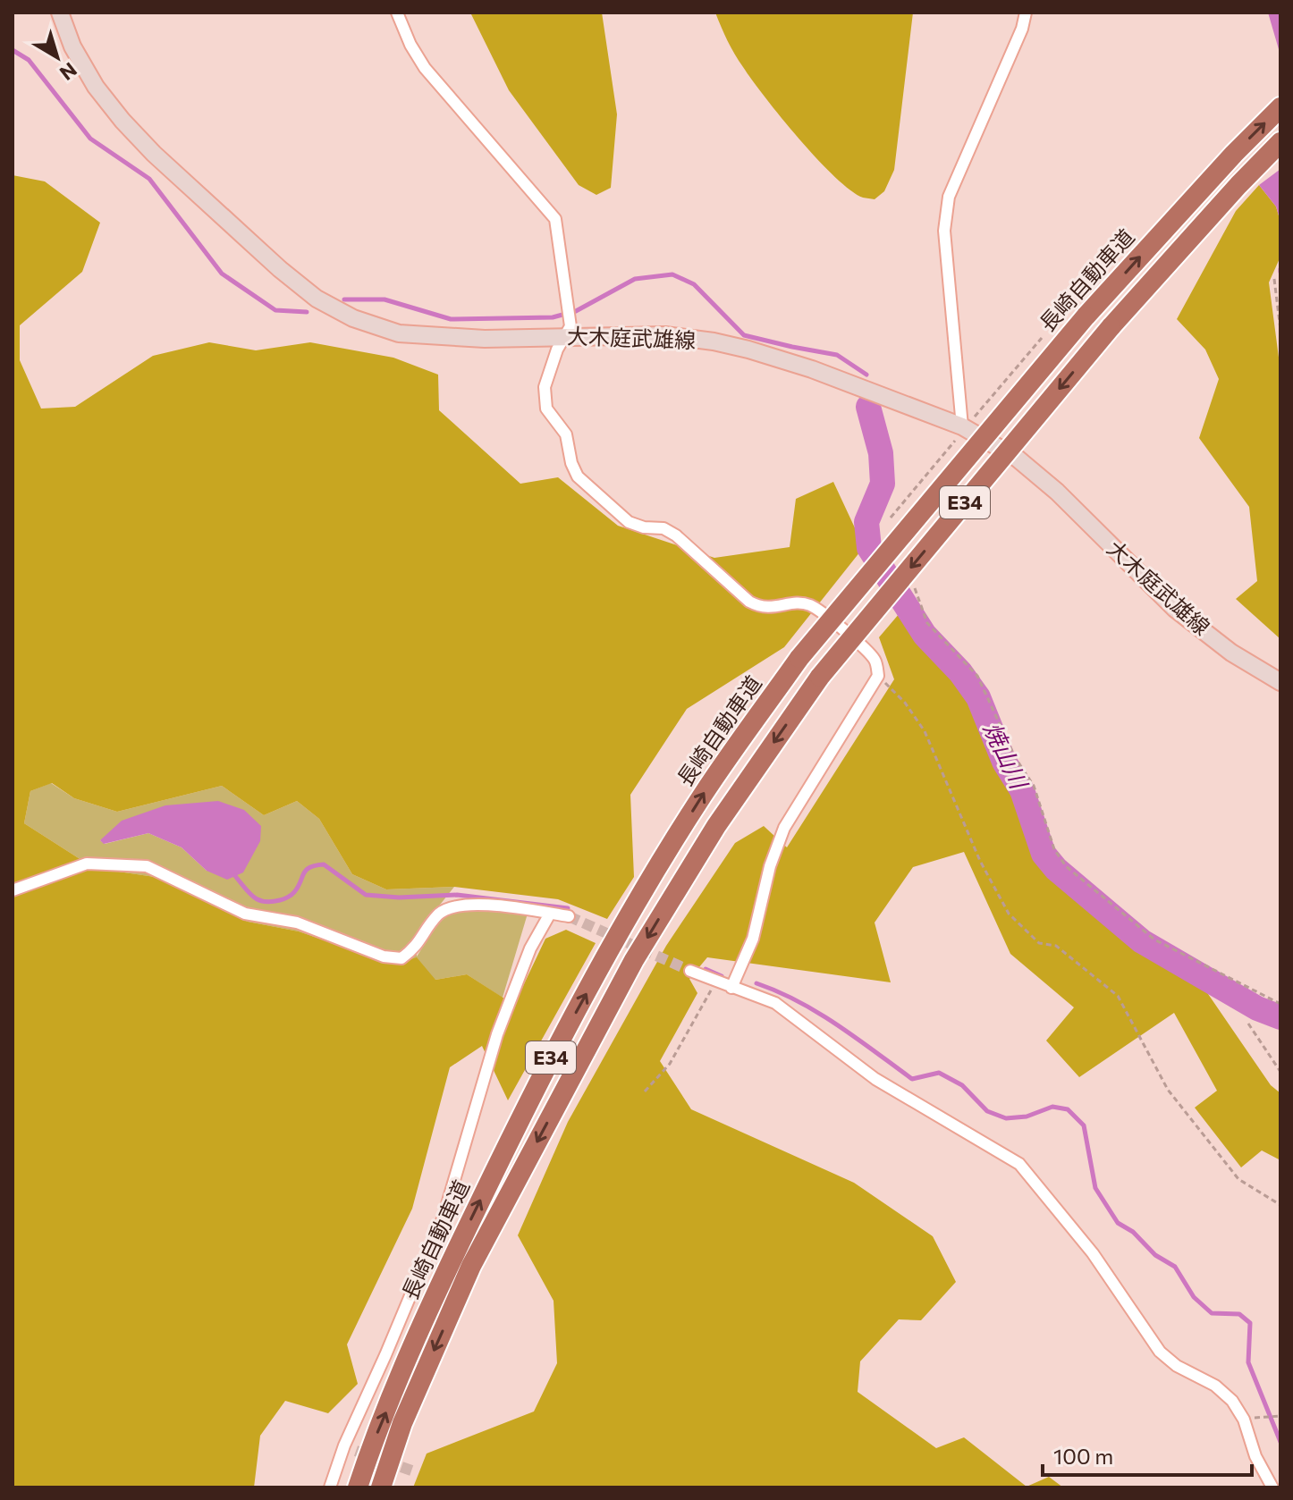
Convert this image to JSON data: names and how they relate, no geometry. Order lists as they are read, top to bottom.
{
  "streets": {
    "highway": ["長崎自動車道", "E34"],
    "main road": ["大木庭武雄線"]
  },
  "water": ["焼山川"],
  "scale_bar": "100 m",
  "north": "bottom right"
}
